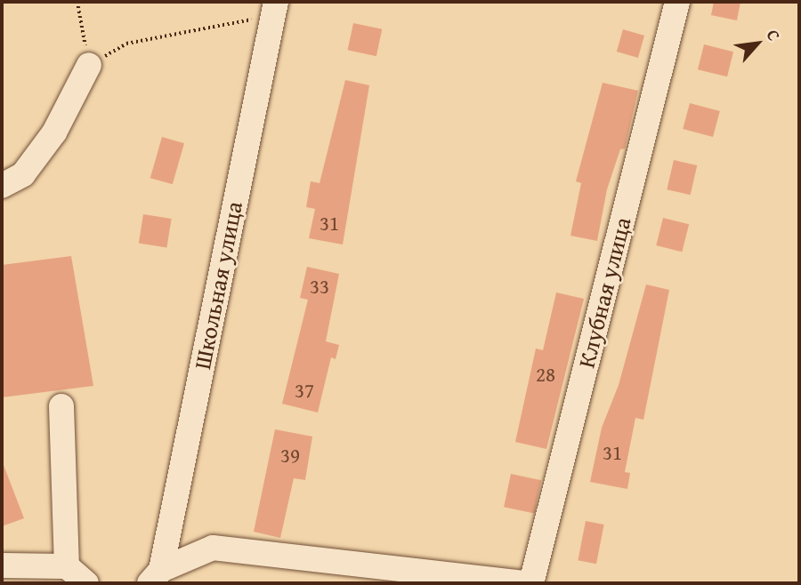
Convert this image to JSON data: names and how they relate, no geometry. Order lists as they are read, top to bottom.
{
  "streets": {
    "street": ["Школьная улица", "Клубная улица"]
  },
  "house_numbers": [
    "31",
    "33",
    "28",
    "37",
    "31",
    "39"
  ],
  "north": "top right"
}
